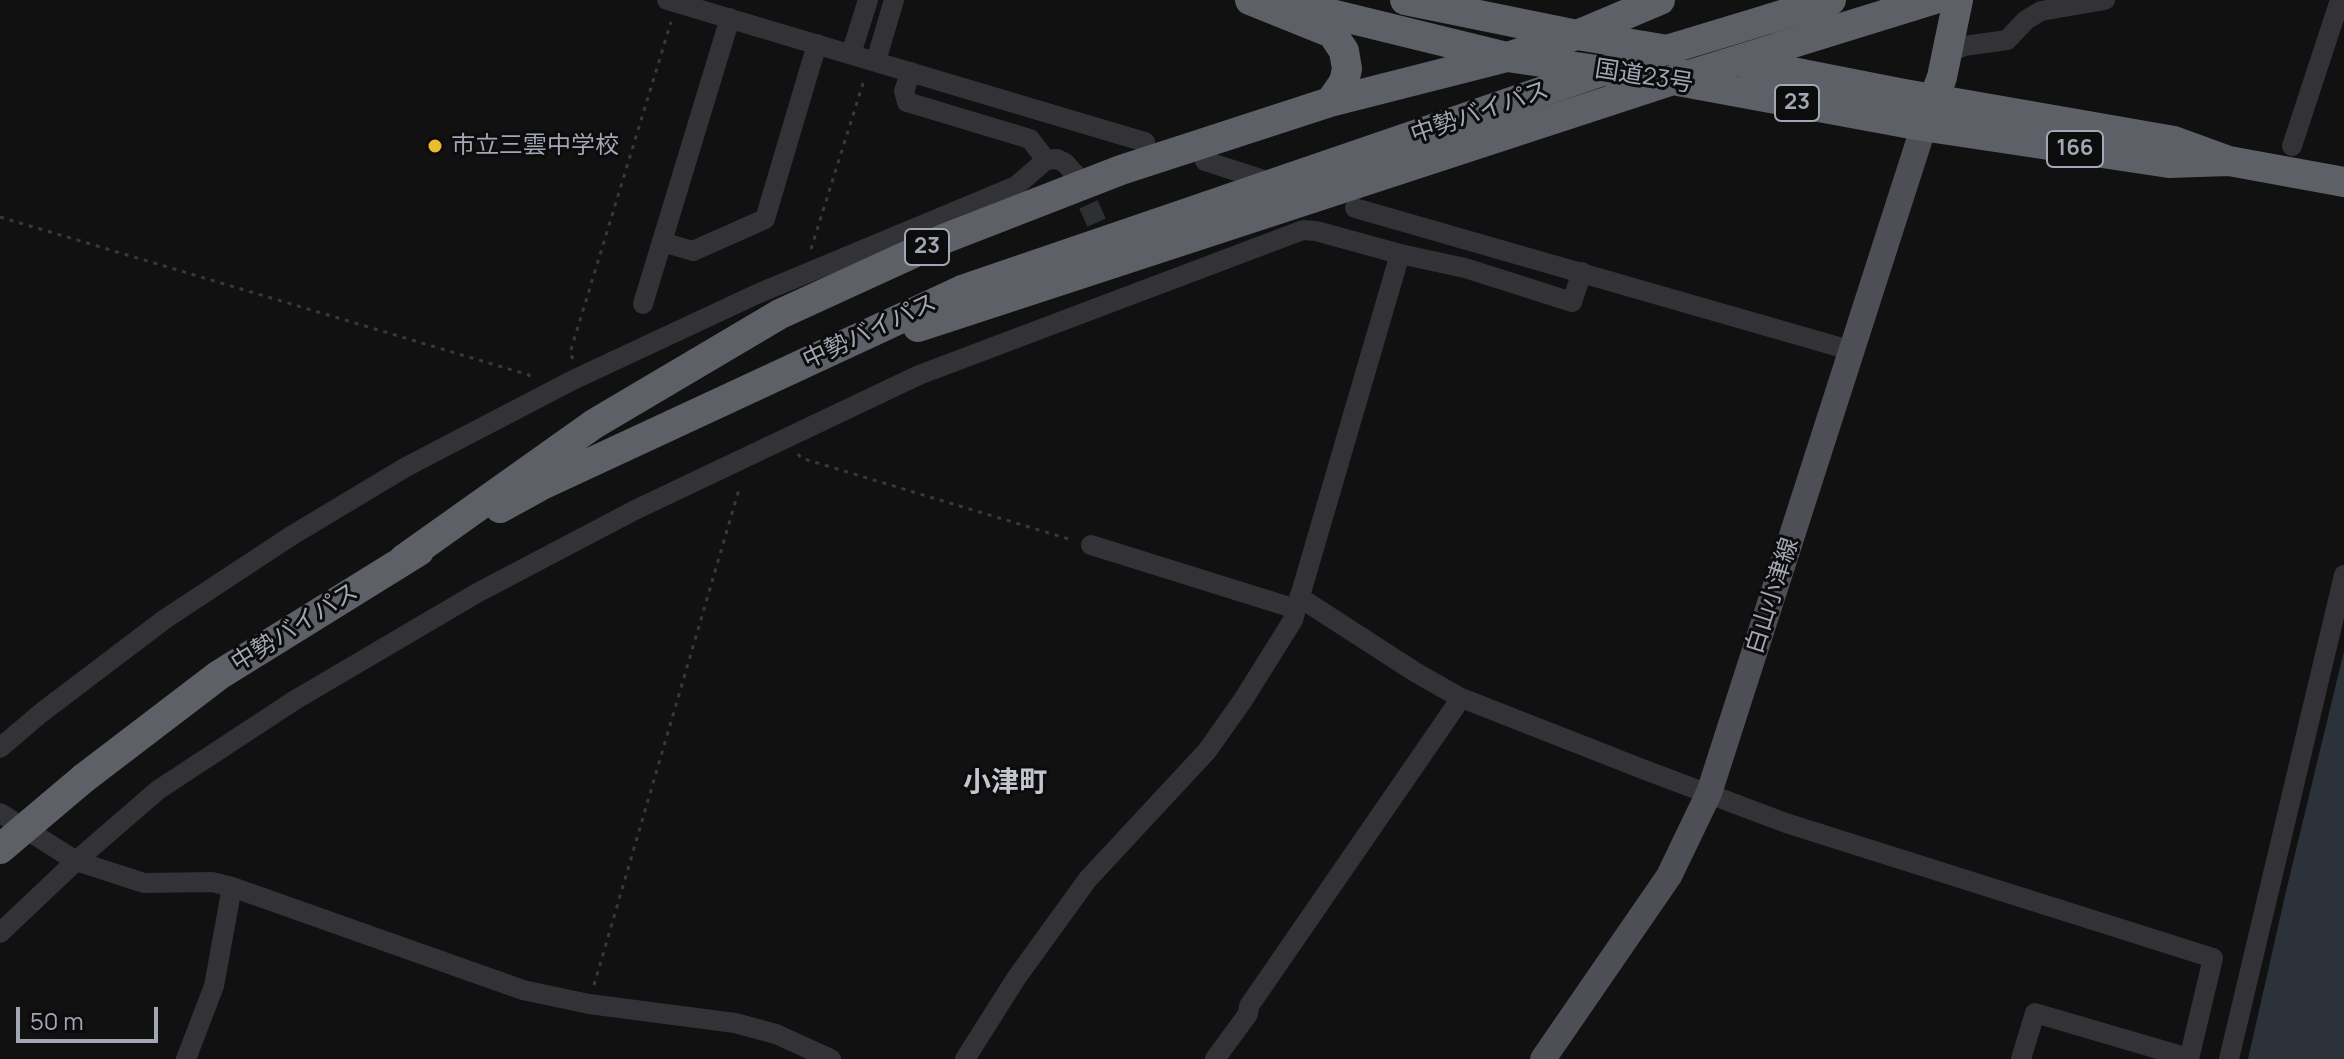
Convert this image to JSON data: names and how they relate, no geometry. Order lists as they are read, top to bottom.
{
  "streets": {
    "highway": [
      "国道23号",
      "23",
      "中勢バイパス",
      "166"
    ],
    "main road": ["白山小津線"]
  },
  "crossings": [
    ["国道23号", "23"],
    ["国道23号", "166"],
    ["国道23号", "白山小津線"],
    ["23", "中勢バイパス"],
    ["166", "白山小津線"]
  ],
  "districts": ["小津町"],
  "places": ["市立三雲中学校"],
  "scale_bar": "50 m"
}
